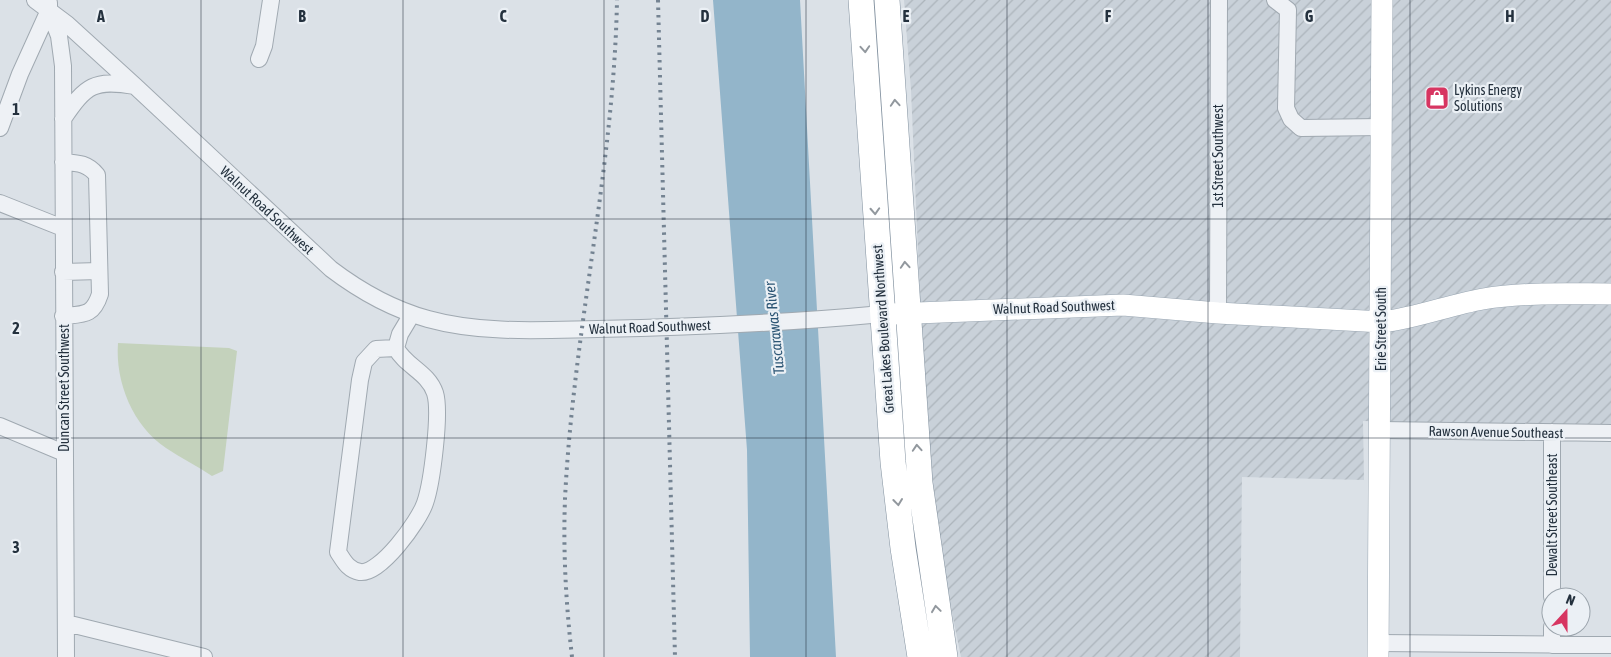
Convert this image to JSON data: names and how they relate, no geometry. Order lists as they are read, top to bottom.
{
  "streets": {
    "highway": ["Great Lakes Boulevard Northwest"],
    "main road": ["Walnut Road Southwest", "Erie Street South"],
    "street": [
      "1st Street Southwest",
      "Duncan Street Southwest",
      "Rawson Avenue Southeast",
      "Dewalt Street Southeast"
    ]
  },
  "crossings": [
    ["1st Street Southwest", "Walnut Road Southwest"],
    ["Walnut Road Southwest", "Great Lakes Boulevard Northwest"],
    ["Walnut Road Southwest", "Erie Street South"],
    ["Walnut Road Southwest", "Duncan Street Southwest"],
    ["Erie Street South", "Rawson Avenue Southeast"],
    ["Rawson Avenue Southeast", "Dewalt Street Southeast"]
  ],
  "water": ["Tuscarawas River"],
  "places": {
    "shop": ["Lykins Energy Solutions"]
  },
  "north": "top",
  "grid": {
    "columns": [
      "A",
      "B",
      "C",
      "D",
      "E",
      "F",
      "G",
      "H"
    ],
    "rows": ["1", "2", "3"]
  }
}
